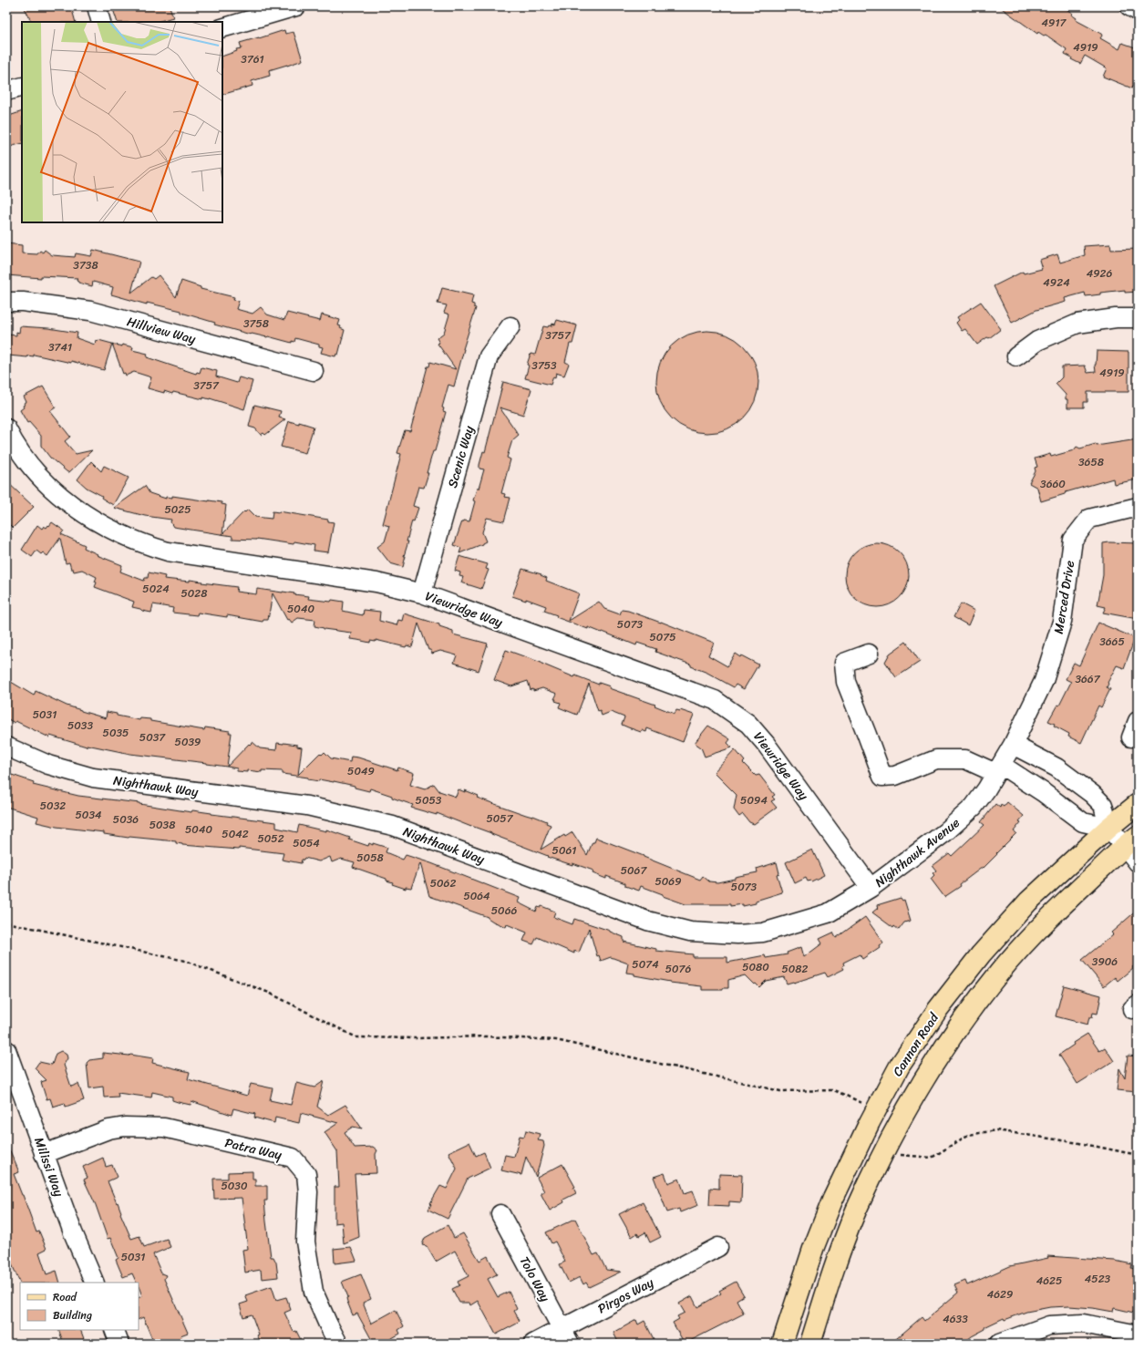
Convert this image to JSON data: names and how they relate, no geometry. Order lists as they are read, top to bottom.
{
  "streets": {
    "main road": ["Cannon Road"],
    "street": [
      "Hillview Way",
      "Scenic Way",
      "Merced Drive",
      "Viewridge Way",
      "Nighthawk Way",
      "Nighthawk Avenue",
      "Patra Way",
      "Milissi Way",
      "Tolo Way",
      "Pirgos Way"
    ]
  },
  "crossings": [
    ["Scenic Way", "Viewridge Way"],
    ["Merced Drive", "Nighthawk Avenue"],
    ["Viewridge Way", "Nighthawk Way"],
    ["Viewridge Way", "Nighthawk Avenue"],
    ["Nighthawk Way", "Nighthawk Avenue"],
    ["Patra Way", "Milissi Way"],
    ["Tolo Way", "Pirgos Way"]
  ],
  "house_numbers": [
    "4917",
    "4919",
    "3761",
    "3738",
    "4926",
    "4924",
    "3758",
    "3757",
    "3741",
    "3753",
    "4919",
    "3757",
    "3658",
    "3660",
    "5025",
    "5024",
    "5028",
    "5040",
    "5073",
    "5075",
    "3665",
    "3667",
    "5031",
    "5033",
    "5035",
    "5037",
    "5039",
    "5049",
    "5053",
    "5094",
    "5032",
    "5034",
    "5057",
    "5036",
    "5038",
    "5040",
    "5042",
    "5052",
    "5054",
    "5061",
    "5058",
    "5067",
    "5069",
    "5062",
    "5073",
    "5064",
    "5066",
    "3906",
    "5074",
    "5080",
    "5076",
    "5082",
    "5030",
    "5031",
    "4523",
    "4625",
    "4629",
    "4633"
  ],
  "legend": ["Road", "Building"]
}
